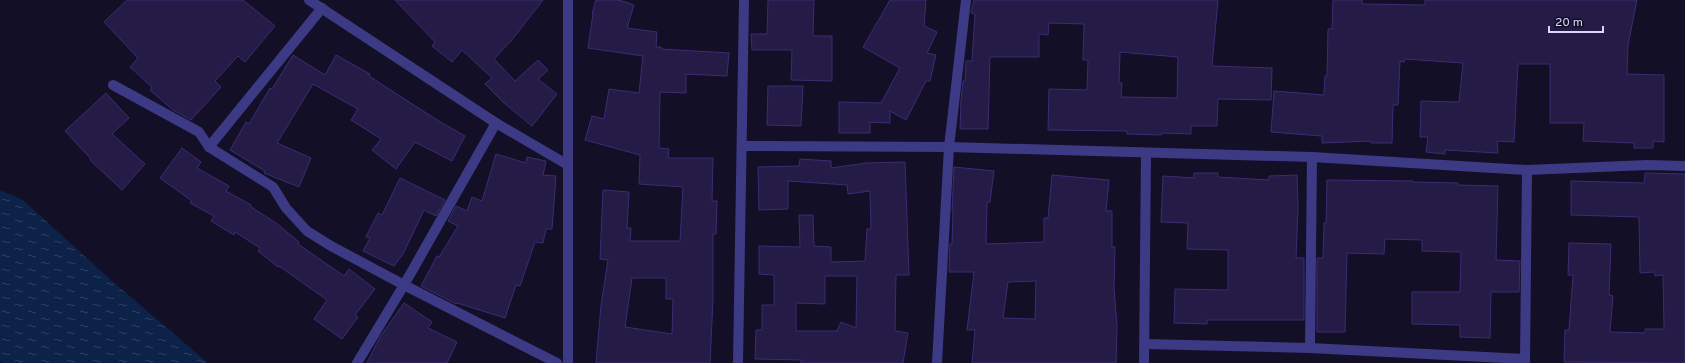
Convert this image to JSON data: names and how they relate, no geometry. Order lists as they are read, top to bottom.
{
  "scale_bar": "20 m"
}
